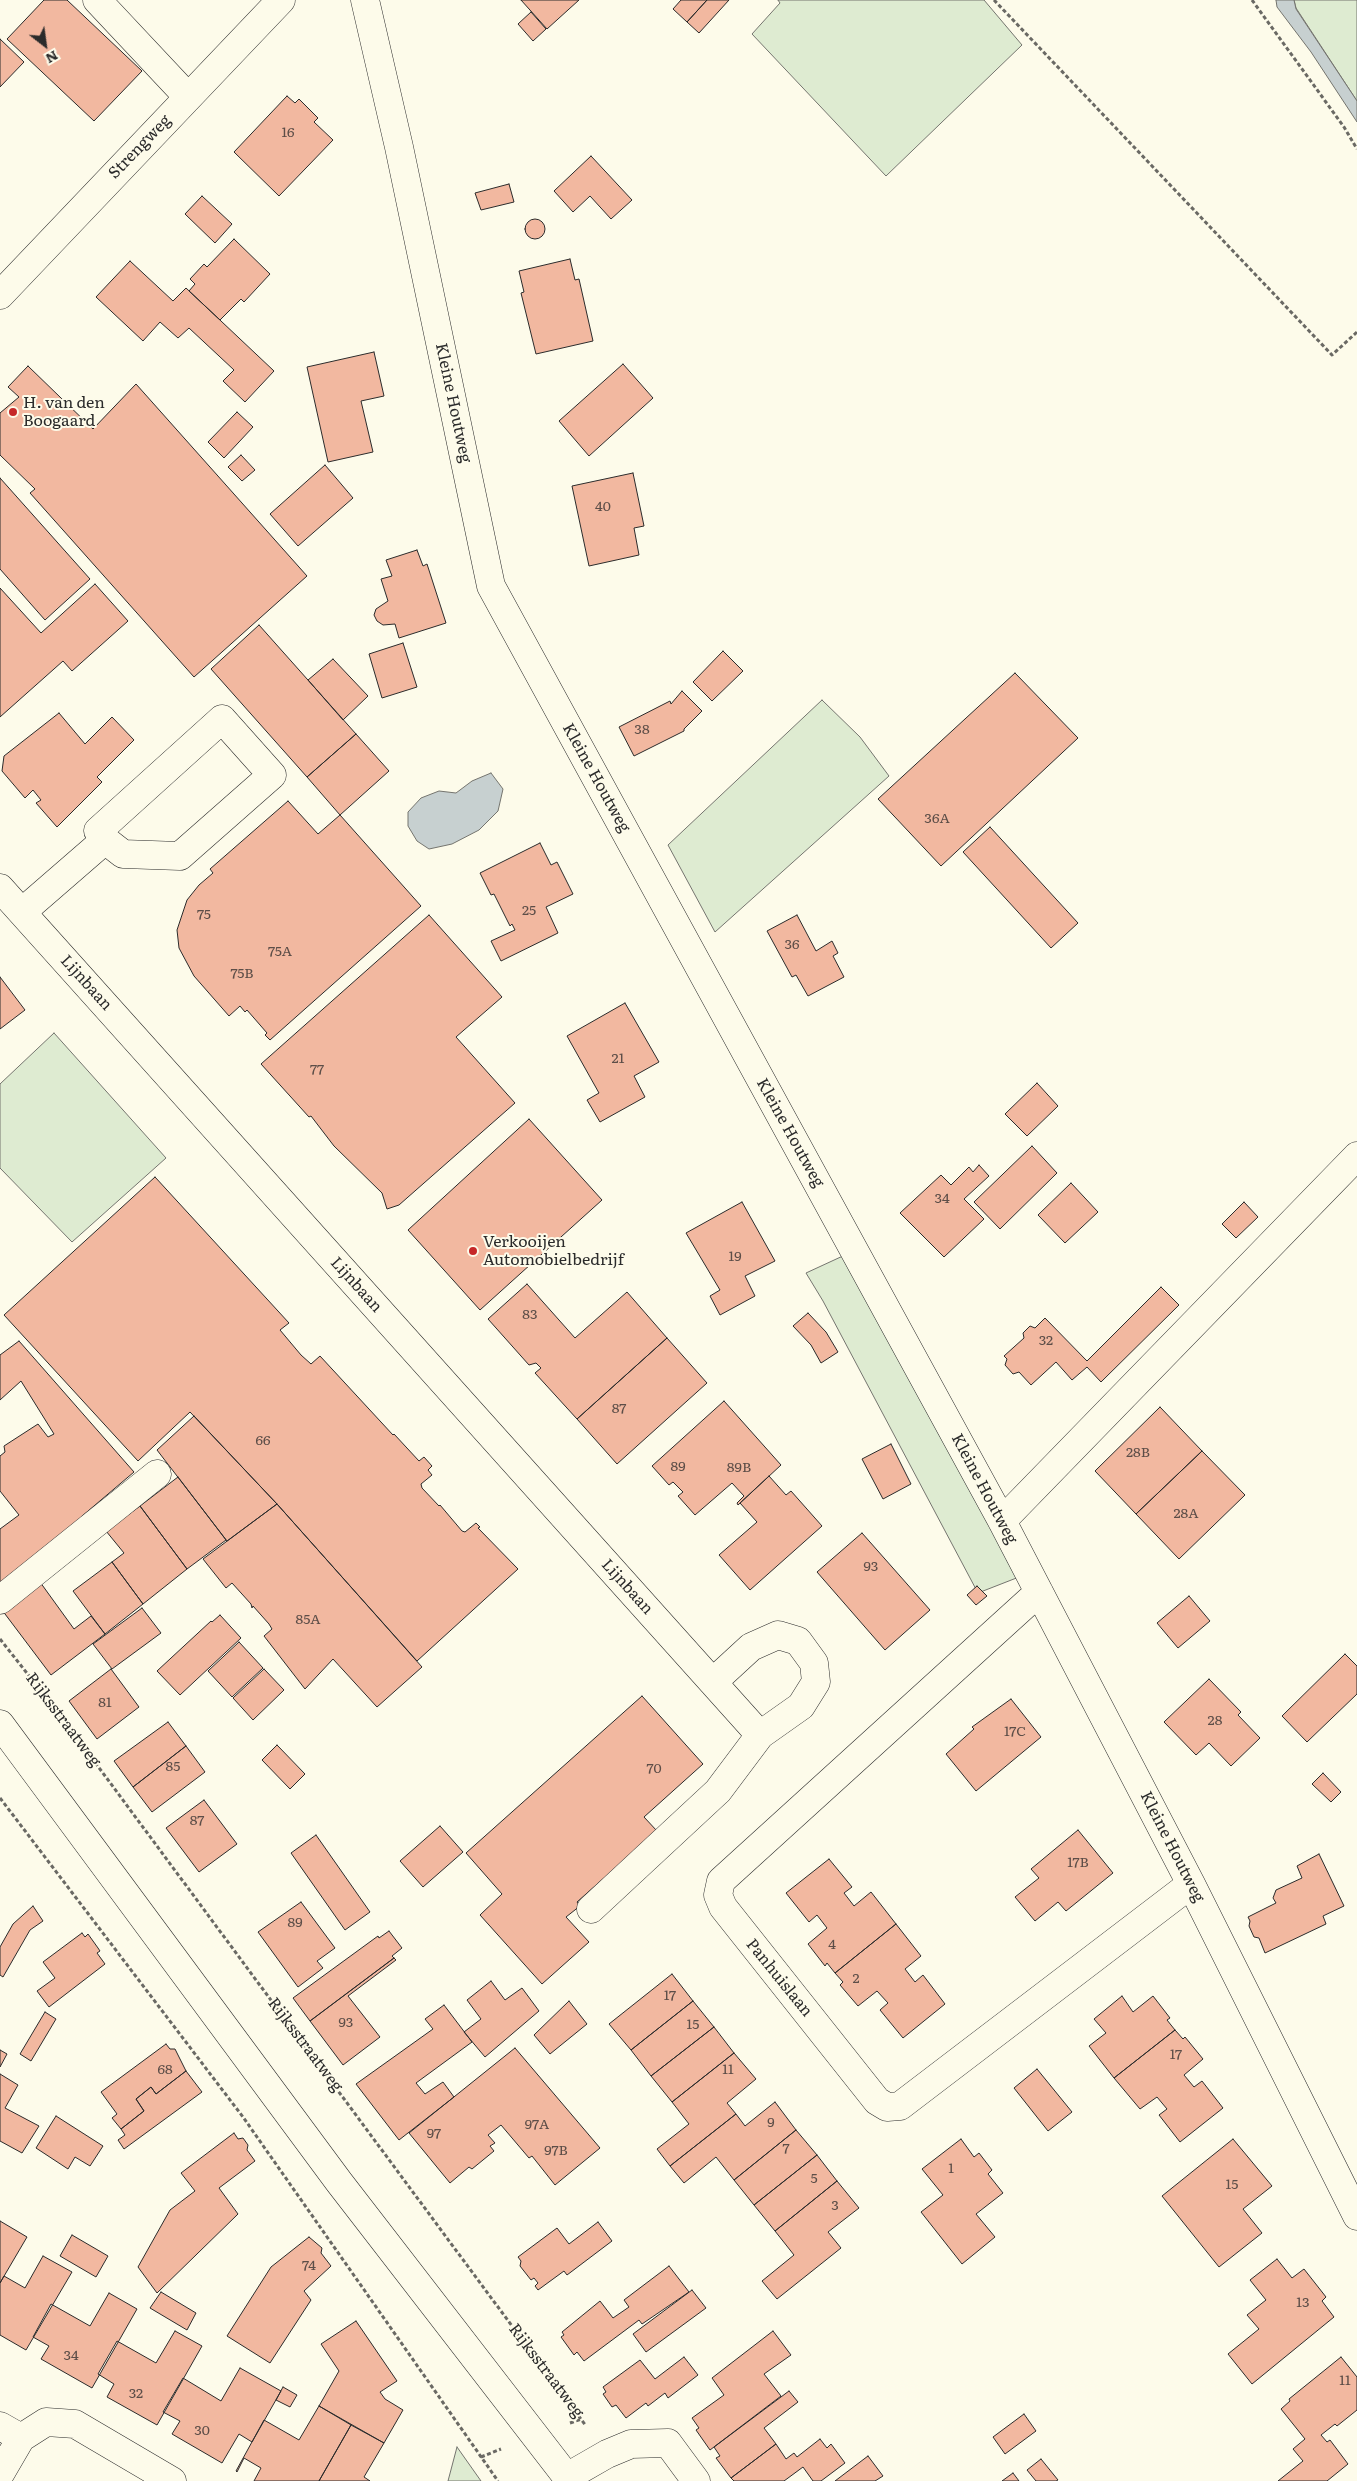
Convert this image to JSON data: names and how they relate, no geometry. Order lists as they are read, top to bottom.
{
  "streets": {
    "street": [
      "Strengweg",
      "Kleine Houtweg",
      "Lijnbaan",
      "Panhuislaan"
    ],
    "path": ["Rijksstraatweg"]
  },
  "crossings": [
    ["Kleine Houtweg", "Panhuislaan"]
  ],
  "places": ["H. van den Boogaard", "Verkooijen Automobielbedrijf"],
  "house_numbers": [
    "16",
    "40",
    "38",
    "36A",
    "25",
    "75",
    "36",
    "75A",
    "75B",
    "21",
    "77",
    "34",
    "19",
    "83",
    "32",
    "87",
    "66",
    "28B",
    "89",
    "89B",
    "28A",
    "93",
    "85A",
    "81",
    "28",
    "17C",
    "85",
    "70",
    "87",
    "17B",
    "89",
    "4",
    "2",
    "17",
    "93",
    "15",
    "17",
    "68",
    "11",
    "9",
    "97A",
    "97",
    "7",
    "97B",
    "1",
    "5",
    "15",
    "3",
    "74",
    "13",
    "34",
    "11",
    "32",
    "30"
  ],
  "north": "bottom right"
}
